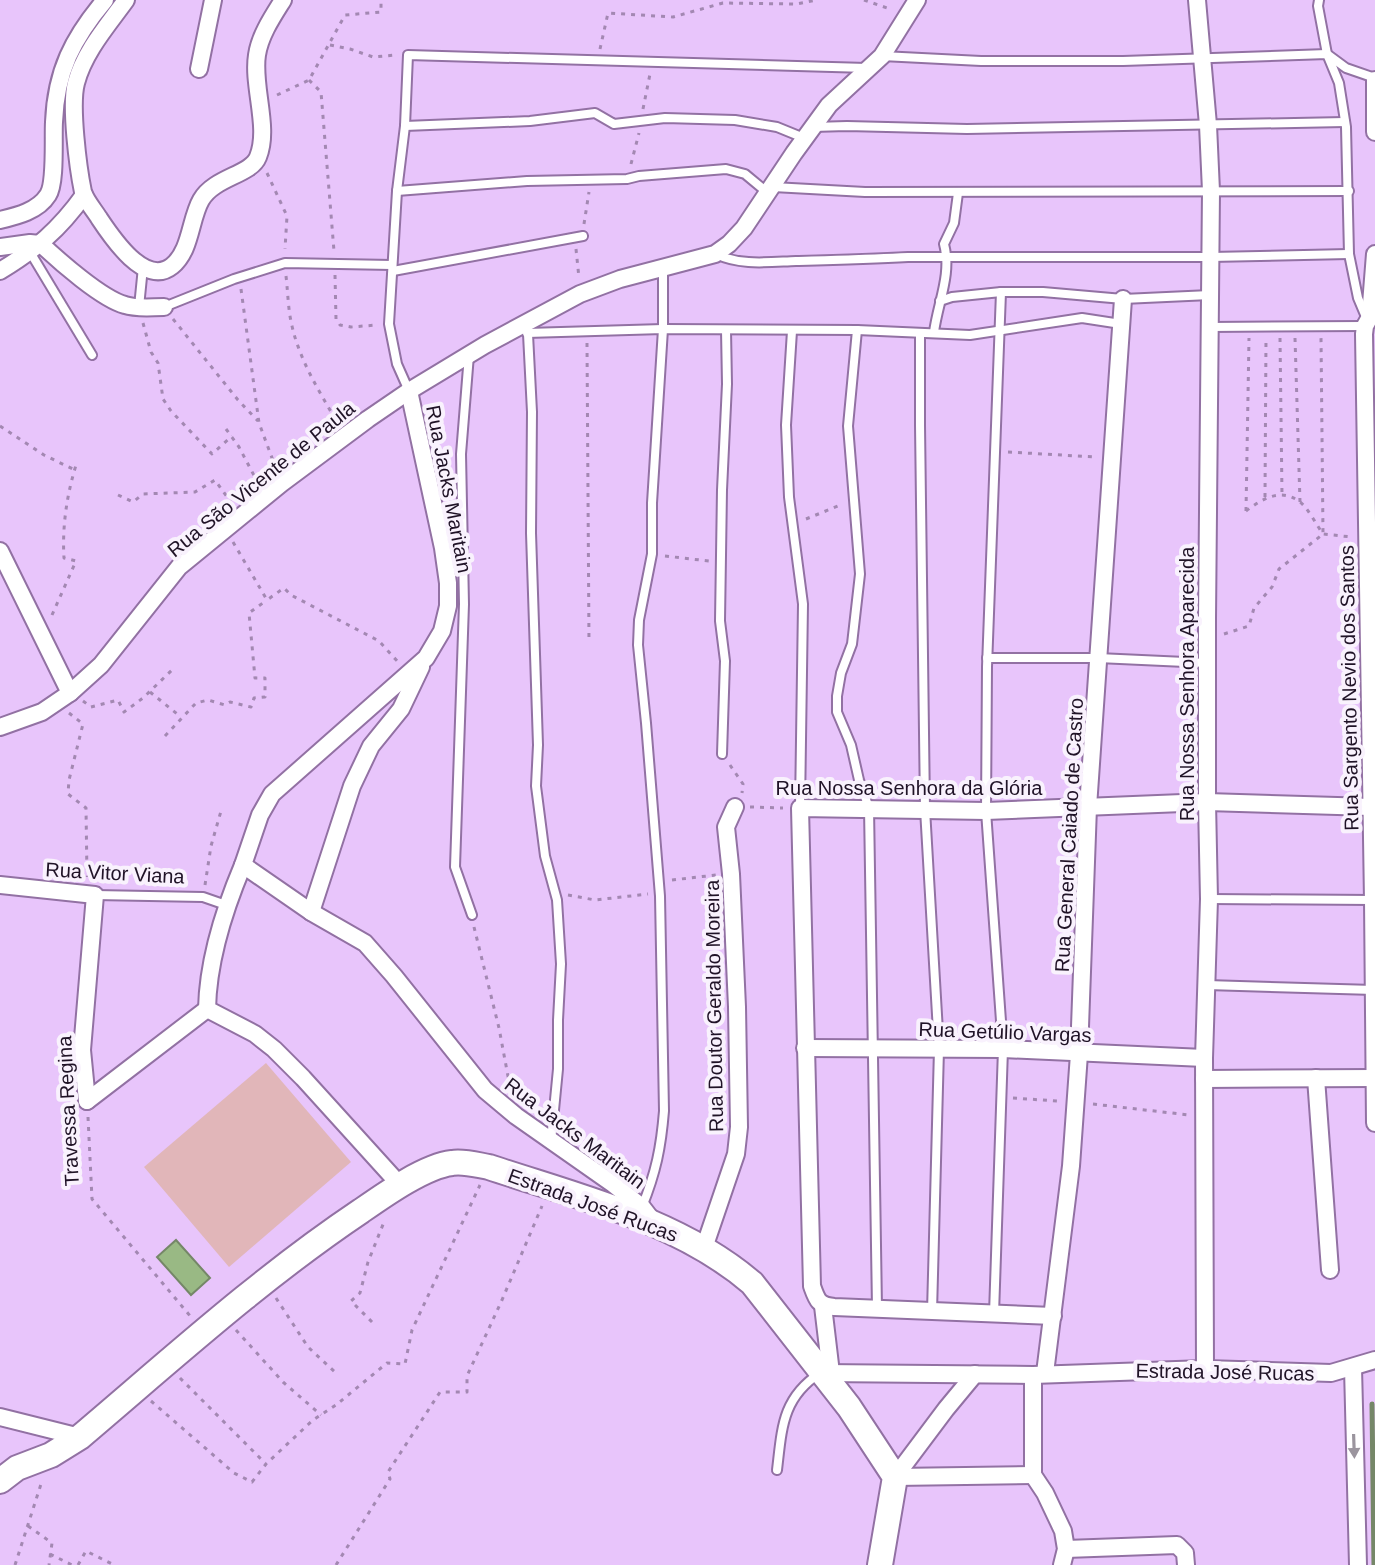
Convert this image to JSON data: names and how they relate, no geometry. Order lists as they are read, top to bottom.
{
  "streets": {
    "street": [
      "Rua São Vicente de Paula",
      "Rua Jacks Maritain",
      "Rua Nossa Senhora Aparecida",
      "Rua Sargento Nevio dos Santos",
      "Rua Nossa Senhora da Glória",
      "Rua General Caiado de Castro",
      "Rua Vitor Viana",
      "Rua Doutor Geraldo Moreira",
      "Rua Getúlio Vargas",
      "Travessa Regina",
      "Estrada José Rucas"
    ]
  },
  "crossings": [
    ["Rua São Vicente de Paula", "Rua Jacks Maritain"],
    ["Rua Jacks Maritain", "Estrada José Rucas"],
    ["Rua Nossa Senhora Aparecida", "Rua Nossa Senhora da Glória"],
    ["Rua Nossa Senhora Aparecida", "Rua Getúlio Vargas"],
    ["Rua Nossa Senhora Aparecida", "Estrada José Rucas"],
    ["Rua Sargento Nevio dos Santos", "Rua Nossa Senhora da Glória"],
    ["Rua Nossa Senhora da Glória", "Rua General Caiado de Castro"],
    ["Rua Nossa Senhora da Glória", "Rua Doutor Geraldo Moreira"],
    ["Rua General Caiado de Castro", "Rua Getúlio Vargas"],
    ["Rua General Caiado de Castro", "Estrada José Rucas"],
    ["Rua Vitor Viana", "Travessa Regina"],
    ["Rua Doutor Geraldo Moreira", "Estrada José Rucas"],
    ["Travessa Regina", "Estrada José Rucas"]
  ]
}
